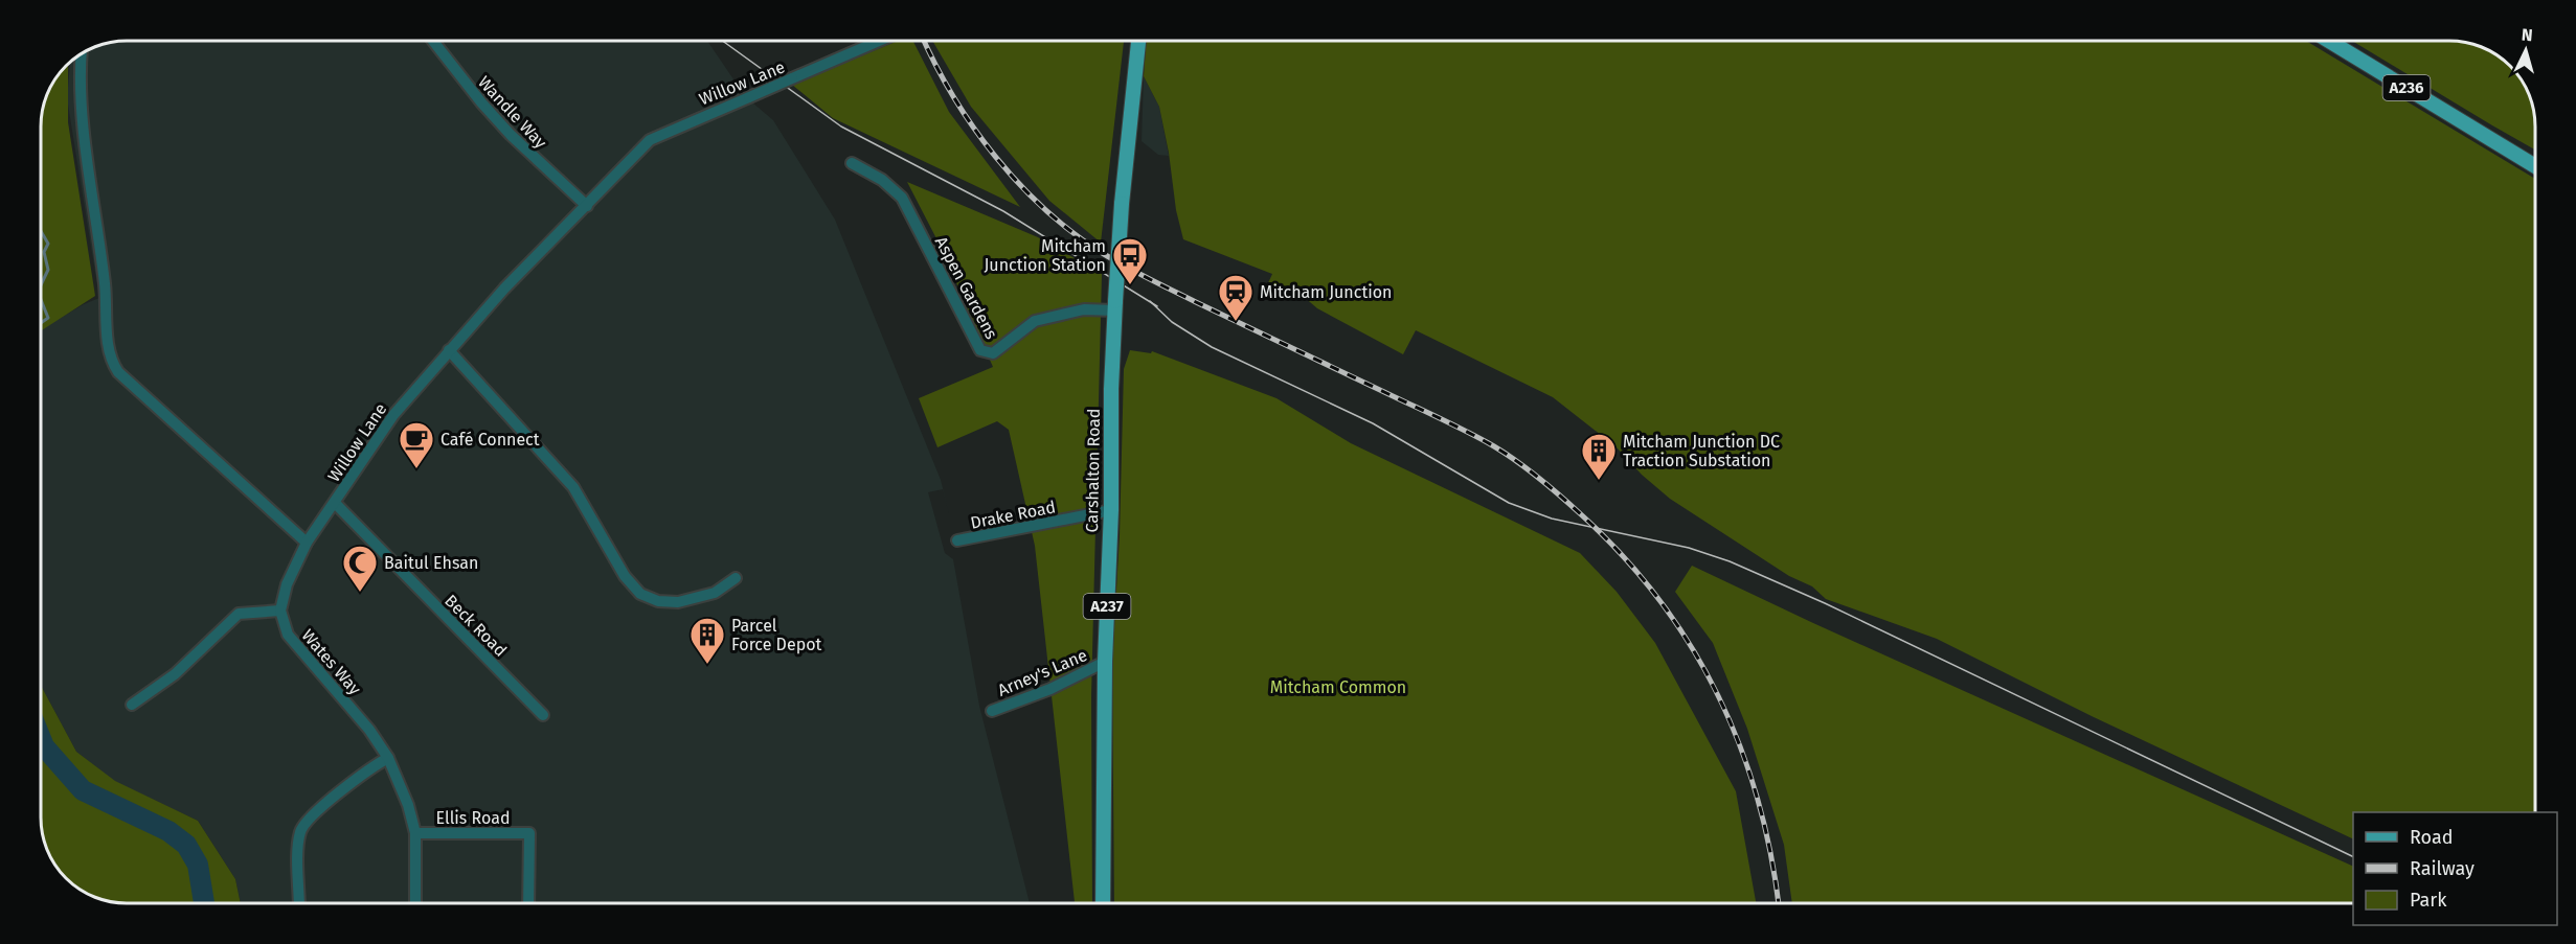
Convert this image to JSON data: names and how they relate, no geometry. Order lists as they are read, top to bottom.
{
  "streets": {
    "main road": ["A236", "Carshalton Road", "A237"],
    "street": [
      "Willow Lane",
      "Wandle Way",
      "Aspen Gardens",
      "Drake Road",
      "Beck Road",
      "Wates Way",
      "Arney's Lane",
      "Ellis Road"
    ]
  },
  "crossings": [
    ["Willow Lane", "Wandle Way"],
    ["Willow Lane", "Beck Road"],
    ["Aspen Gardens", "Carshalton Road"],
    ["Carshalton Road", "Drake Road"],
    ["Carshalton Road", "Arney's Lane"],
    ["Wates Way", "Ellis Road"]
  ],
  "parks": ["Mitcham Common"],
  "places": {
    "bus stop": ["Mitcham Junction Station"],
    "station": ["Mitcham Junction"],
    "cafe": ["Café Connect"],
    "building": ["Mitcham Junction DC Traction Substation", "Parcel Force Depot"],
    "mosque": ["Baitul Ehsan"]
  },
  "legend": ["Road", "Railway", "Park"],
  "north": "top"
}
